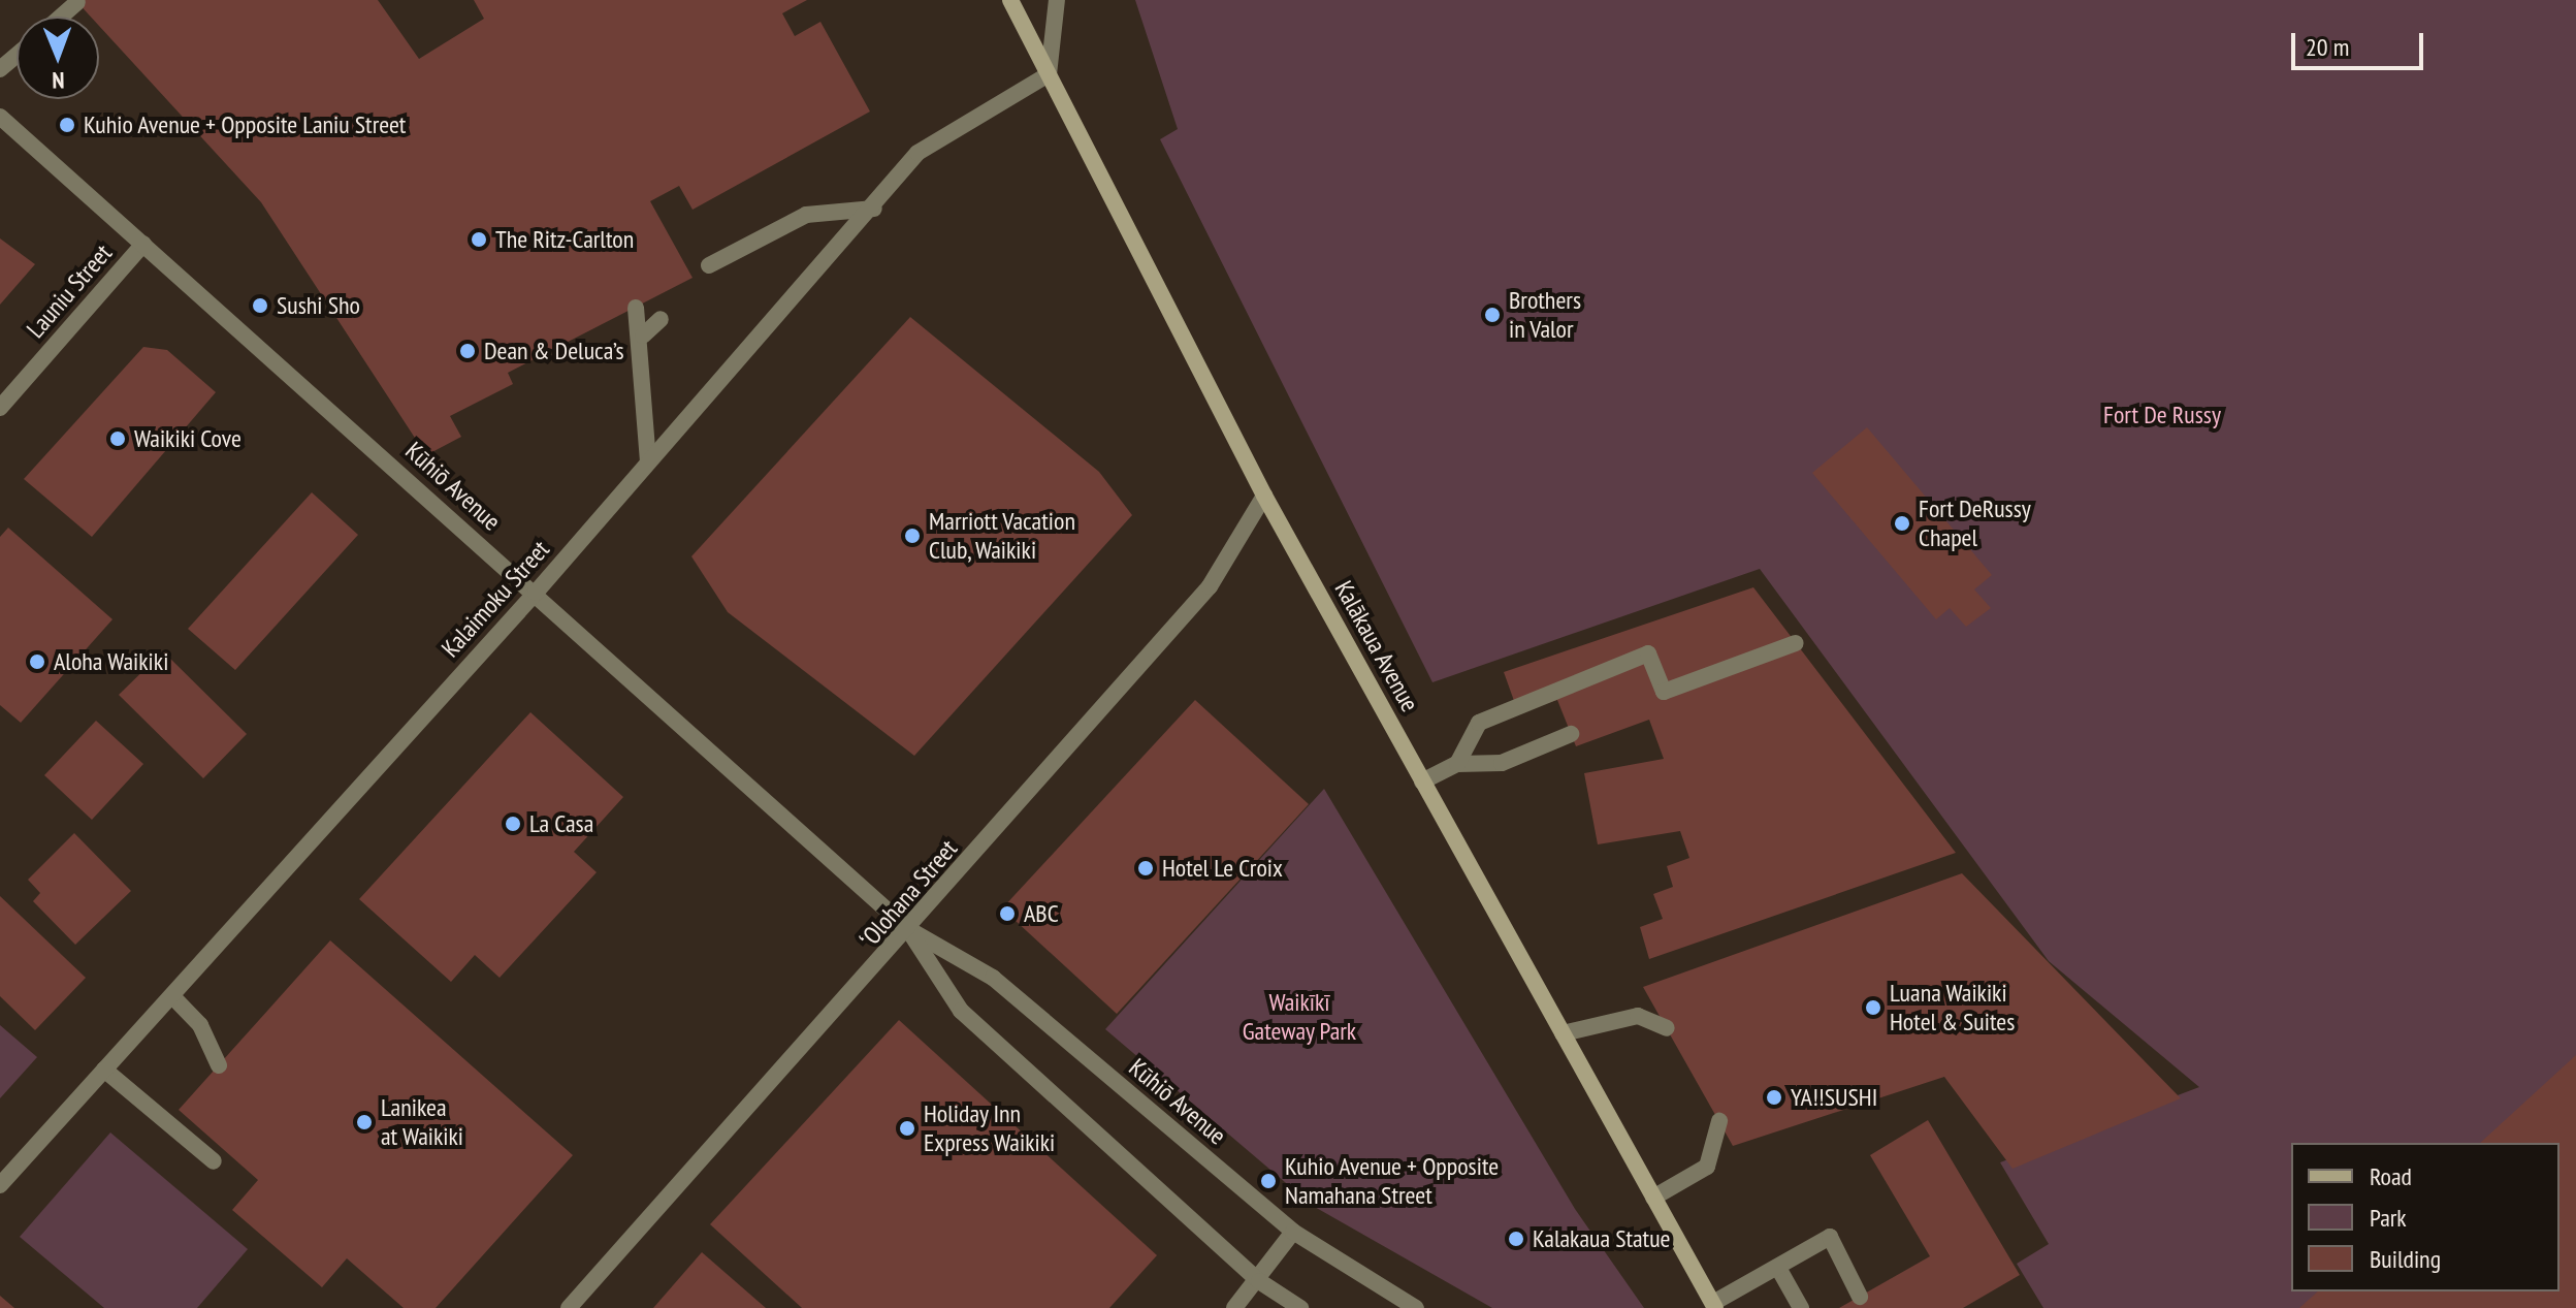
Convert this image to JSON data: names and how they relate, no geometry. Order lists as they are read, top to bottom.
{
  "streets": {
    "main road": ["Kalākaua Avenue"],
    "street": [
      "Launiu Street",
      "Kūhiō Avenue",
      "Kalaimoku Street",
      "ʻOlohana Street"
    ]
  },
  "crossings": [
    ["Launiu Street", "Kūhiō Avenue"],
    ["Kūhiō Avenue", "Kalaimoku Street"],
    ["Kūhiō Avenue", "ʻOlohana Street"],
    ["Kalaimoku Street", "Kalākaua Avenue"],
    ["Kalākaua Avenue", "ʻOlohana Street"]
  ],
  "parks": ["Fort De Russy", "Waikīkī Gateway Park"],
  "places": [
    "Kuhio Avenue + Opposite Laniu Street",
    "The Ritz-Carlton",
    "Sushi Sho",
    "Brothers in Valor",
    "Dean & Deluca’s",
    "Waikiki Cove",
    "Fort DeRussy Chapel",
    "Marriott Vacation Club, Waikiki",
    "Aloha Waikiki",
    "La Casa",
    "Hotel Le Croix",
    "ABC",
    "Luana Waikiki Hotel & Suites",
    "YA!!SUSHI",
    "Lanikea at Waikiki",
    "Holiday Inn Express Waikiki",
    "Kuhio Avenue + Opposite Namahana Street",
    "Kalakaua Statue"
  ],
  "legend": ["Road", "Park", "Building"],
  "scale_bar": "20 m",
  "north": "bottom"
}
